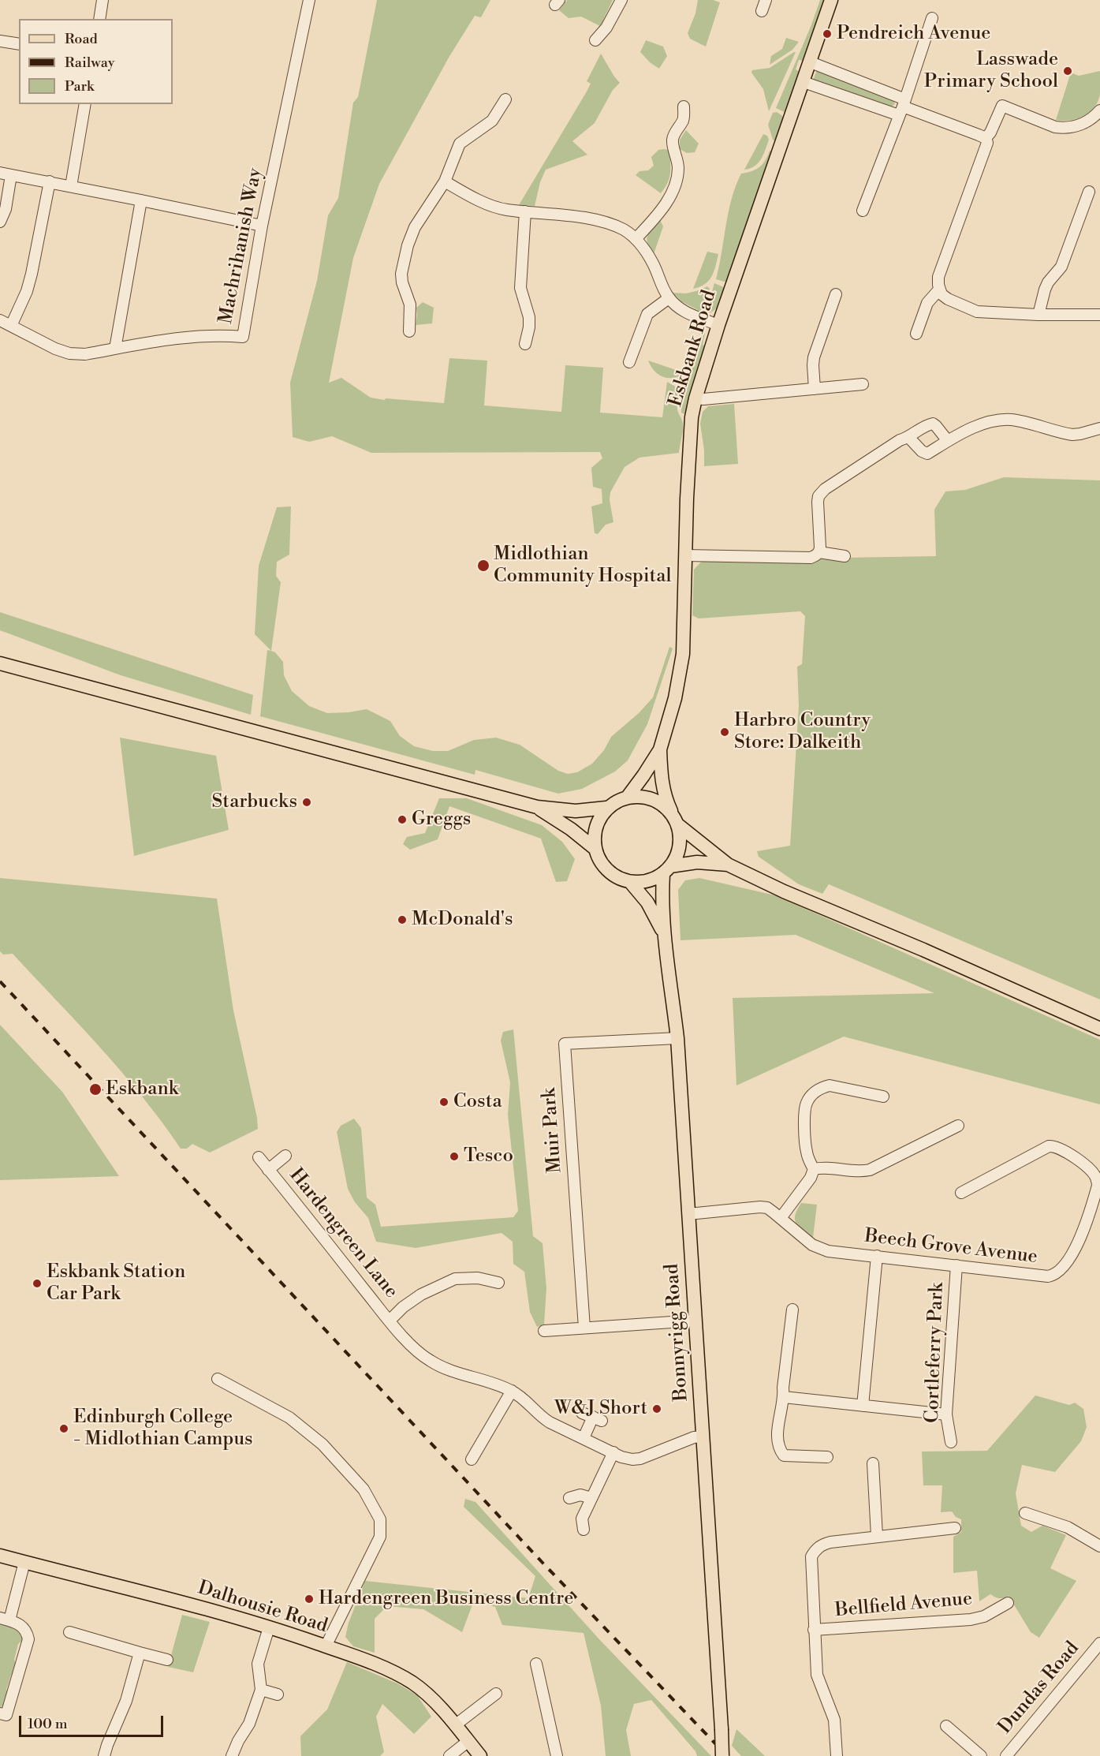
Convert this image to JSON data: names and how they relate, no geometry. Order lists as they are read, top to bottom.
{
  "streets": {
    "main road": ["Eskbank Road", "Bonnyrigg Road", "Dalhousie Road"],
    "street": [
      "Machrihanish Way",
      "Muir Park",
      "Hardengreen Lane",
      "Beech Grove Avenue",
      "Cortleferry Park",
      "Bellfield Avenue",
      "Dundas Road"
    ]
  },
  "crossings": [
    ["Eskbank Road", "Bonnyrigg Road"],
    ["Muir Park", "Bonnyrigg Road"],
    ["Hardengreen Lane", "Bonnyrigg Road"],
    ["Beech Grove Avenue", "Bonnyrigg Road"],
    ["Beech Grove Avenue", "Cortleferry Park"]
  ],
  "places": [
    "Pendreich Avenue",
    "Lasswade Primary School",
    "Midlothian Community Hospital",
    "Harbro Country Store: Dalkeith",
    "Starbucks",
    "Greggs",
    "McDonald's",
    "Eskbank",
    "Costa",
    "Tesco",
    "Eskbank Station Car Park",
    "W&J Short",
    "Edinburgh College - Midlothian Campus",
    "Hardengreen Business Centre"
  ],
  "legend": ["Road", "Railway", "Park"],
  "scale_bar": "100 m"
}
